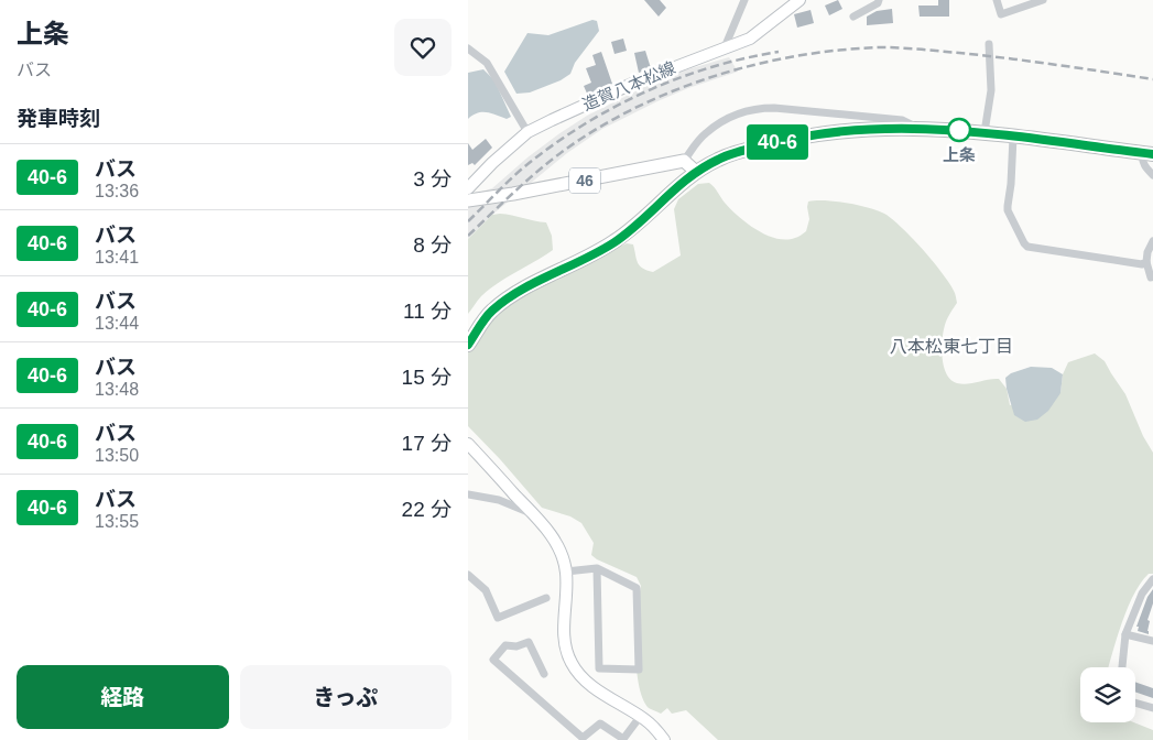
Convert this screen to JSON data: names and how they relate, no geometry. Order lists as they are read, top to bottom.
{
  "streets": {
    "main road": ["造賀八本松線", "46"]
  },
  "districts": ["八本松東七丁目"],
  "places": ["上条"],
  "lines": ["bus line 40-6"],
  "page": {
    "heading": [
      ["上条", "バス"],
      "発車時刻"
    ],
    "on_map": "40-6",
    "list": [
      {
        "mark": "40-6",
        "name": "バス",
        "note": "13:36",
        "value": "3 分"
      },
      {
        "mark": "40-6",
        "name": "バス",
        "note": "13:41",
        "value": "8 分"
      },
      {
        "mark": "40-6",
        "name": "バス",
        "note": "13:44",
        "value": "11 分"
      },
      {
        "mark": "40-6",
        "name": "バス",
        "note": "13:48",
        "value": "15 分"
      },
      {
        "mark": "40-6",
        "name": "バス",
        "note": "13:50",
        "value": "17 分"
      },
      {
        "mark": "40-6",
        "name": "バス",
        "note": "13:55",
        "value": "22 分"
      }
    ],
    "buttons": ["経路", "きっぷ"]
  }
}
